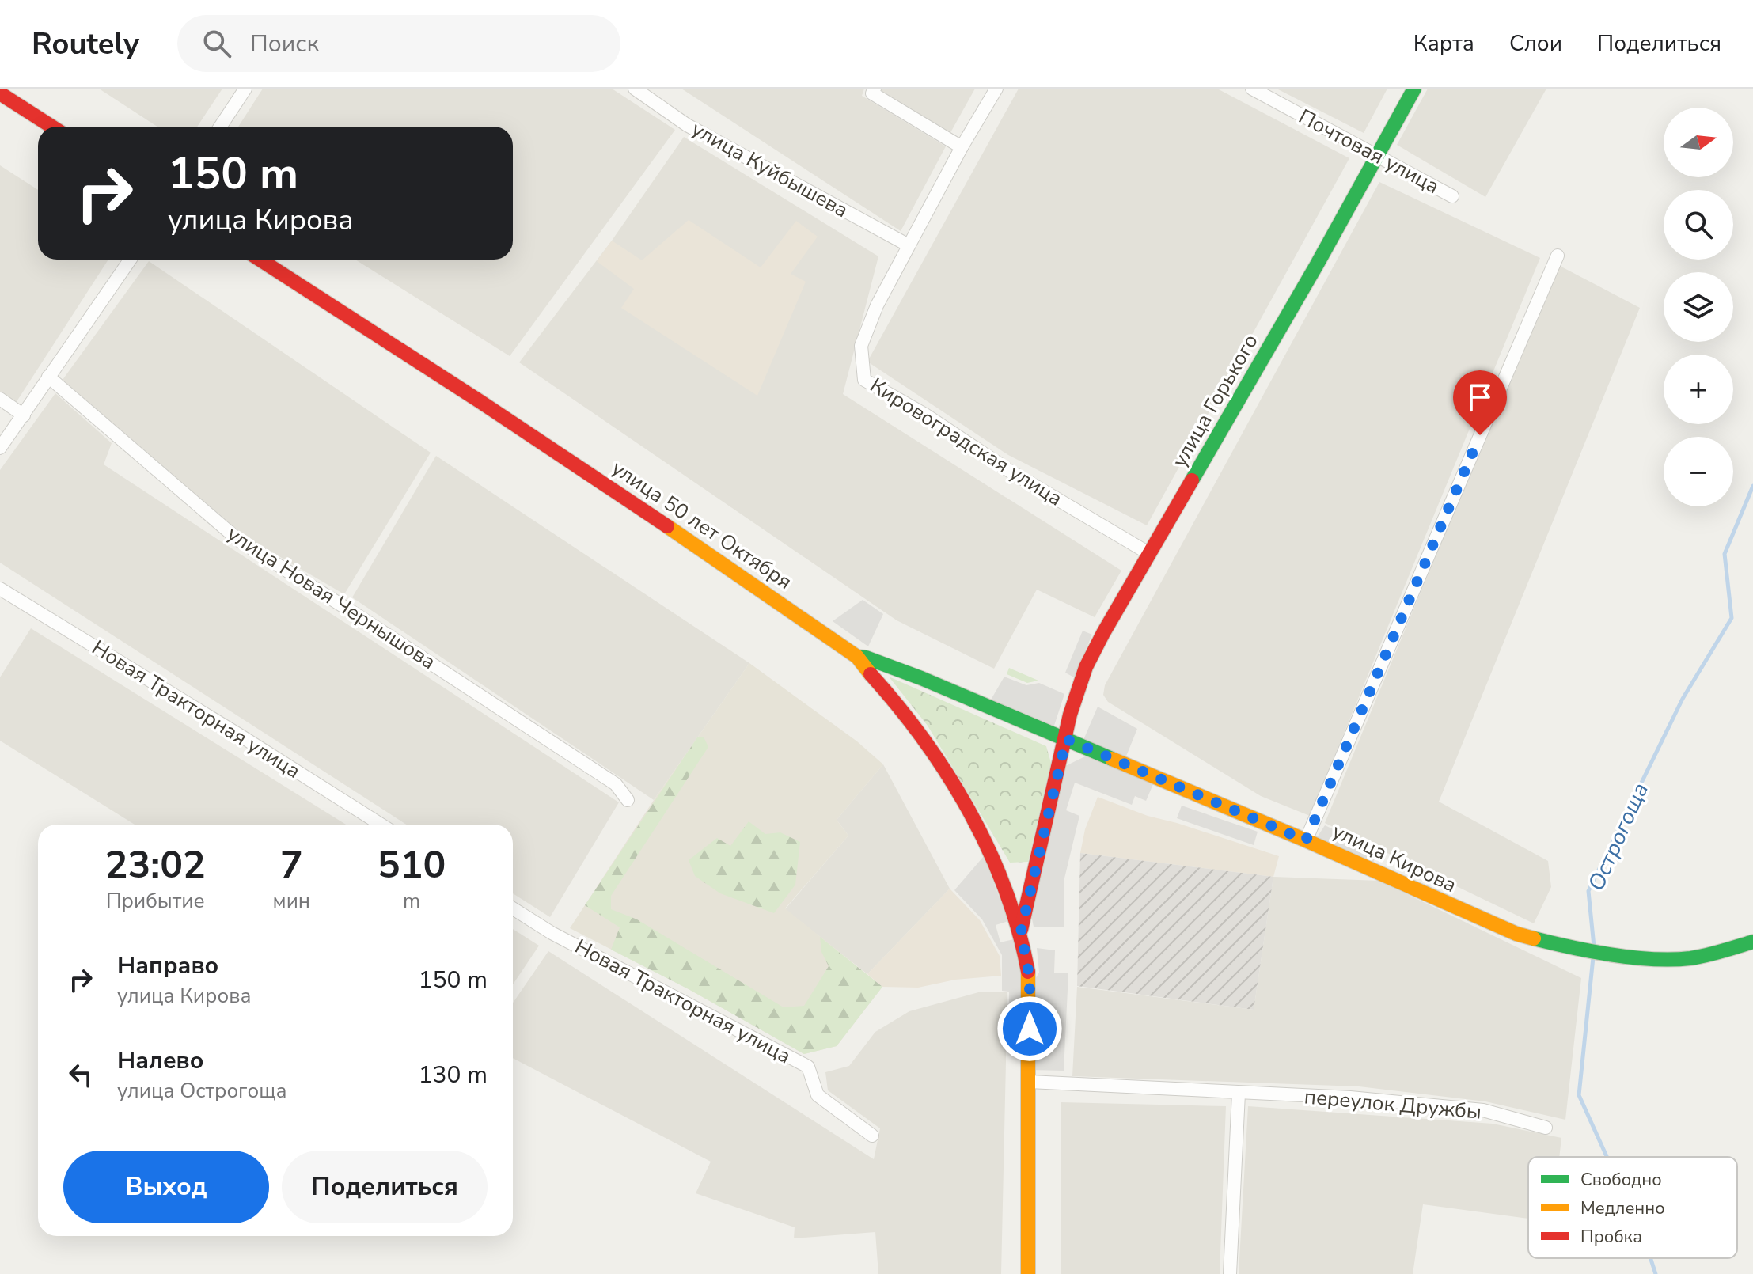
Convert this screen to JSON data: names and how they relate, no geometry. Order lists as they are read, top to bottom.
{
  "streets": {
    "main road": ["улица Горького", "улица 50 лет Октября", "улица Кирова"],
    "street": [
      "Почтовая улица",
      "улица Куйбышева",
      "Кировоградская улица",
      "улица Новая Чернышова",
      "Новая Тракторная улица",
      "переулок Дружбы"
    ]
  },
  "crossings": [
    ["Почтовая улица", "улица Горького"],
    ["улица Куйбышева", "Кировоградская улица"],
    ["улица Горького", "Кировоградская улица"],
    ["улица Горького", "улица 50 лет Октября"],
    ["улица Горького", "улица Кирова"],
    ["улица 50 лет Октября", "улица Кирова"],
    ["улица 50 лет Октября", "переулок Дружбы"]
  ],
  "water": ["Острогоща"],
  "legend": ["Свободно", "Медленно", "Пробка"],
  "north": "right",
  "page": {
    "header": "Routely",
    "search": "Поиск",
    "nav": ["Карта", "Слои", "Поделиться"],
    "map_buttons": ["+", "−"],
    "turn": ["150 m", "улица Кирова"],
    "eta": [
      "23:02",
      "Прибытие",
      "7",
      "мин",
      "510",
      "m"
    ],
    "list": [
      {
        "name": "Направо",
        "note": "улица Кирова",
        "value": "150 m"
      },
      {
        "name": "Налево",
        "note": "улица Острогоща",
        "value": "130 m"
      }
    ],
    "buttons": ["Выход", "Поделиться"]
  }
}
